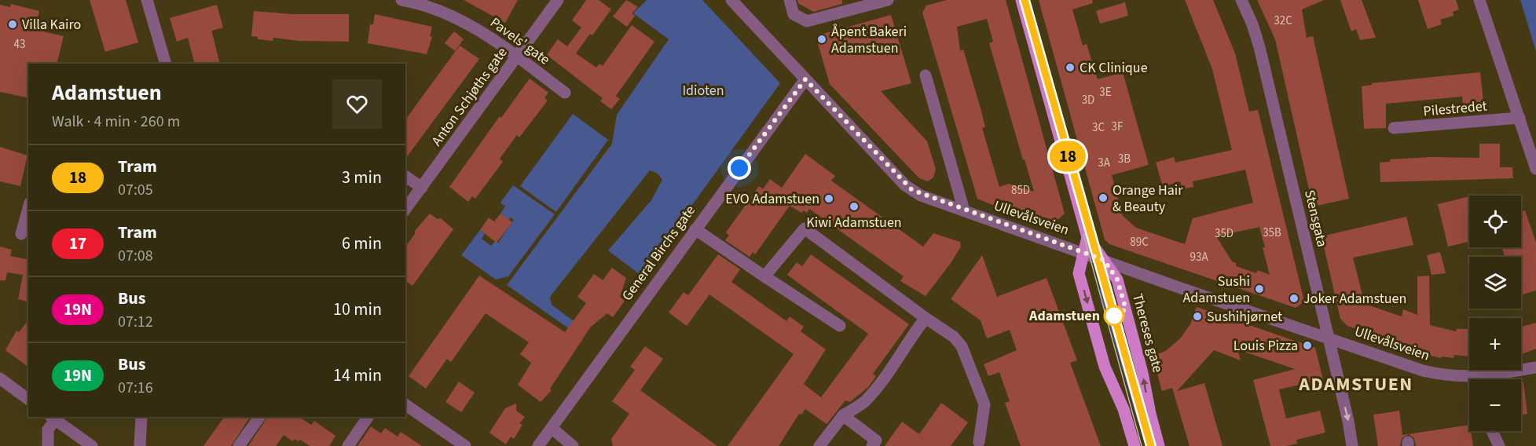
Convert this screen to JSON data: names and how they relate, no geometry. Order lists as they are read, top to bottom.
{
  "streets": {
    "main road": ["Thereses gate"],
    "street": [
      "Pavels' gate",
      "Anton Schjøths gate",
      "Pilestredet",
      "Ullevålsveien",
      "Stensgata",
      "General Birchs gate"
    ]
  },
  "crossings": [
    ["Pavels' gate", "Anton Schjøths gate"],
    ["Ullevålsveien", "Stensgata"],
    ["Ullevålsveien", "General Birchs gate"],
    ["Ullevålsveien", "Thereses gate"]
  ],
  "districts": ["ADAMSTUEN"],
  "parks": ["Idioten"],
  "places": [
    "Villa Kairo",
    "Åpent Bakeri Adamstuen",
    "CK Clinique",
    "Orange Hair & Beauty",
    "EVO Adamstuen",
    "Kiwi Adamstuen",
    "Sushi Adamstuen",
    "Joker Adamstuen",
    "Adamstuen",
    "Sushihjørnet",
    "Louis Pizza"
  ],
  "lines": ["tram line 18"],
  "house_numbers": [
    "32C",
    "43",
    "3E",
    "3D",
    "3F",
    "3C",
    "3B",
    "3A",
    "85D",
    "35B",
    "35D",
    "89C",
    "93A"
  ],
  "page": {
    "on_map": "18",
    "heading": ["Adamstuen", "Walk · 4 min · 260 m"],
    "list": [
      {
        "mark": "18",
        "name": "Tram",
        "note": "07:05",
        "value": "3 min"
      },
      {
        "mark": "17",
        "name": "Tram",
        "note": "07:08",
        "value": "6 min"
      },
      {
        "mark": "19N",
        "name": "Bus",
        "note": "07:12",
        "value": "10 min"
      },
      {
        "mark": "19N",
        "name": "Bus",
        "note": "07:16",
        "value": "14 min"
      }
    ],
    "map_buttons": ["+", "−"]
  }
}
